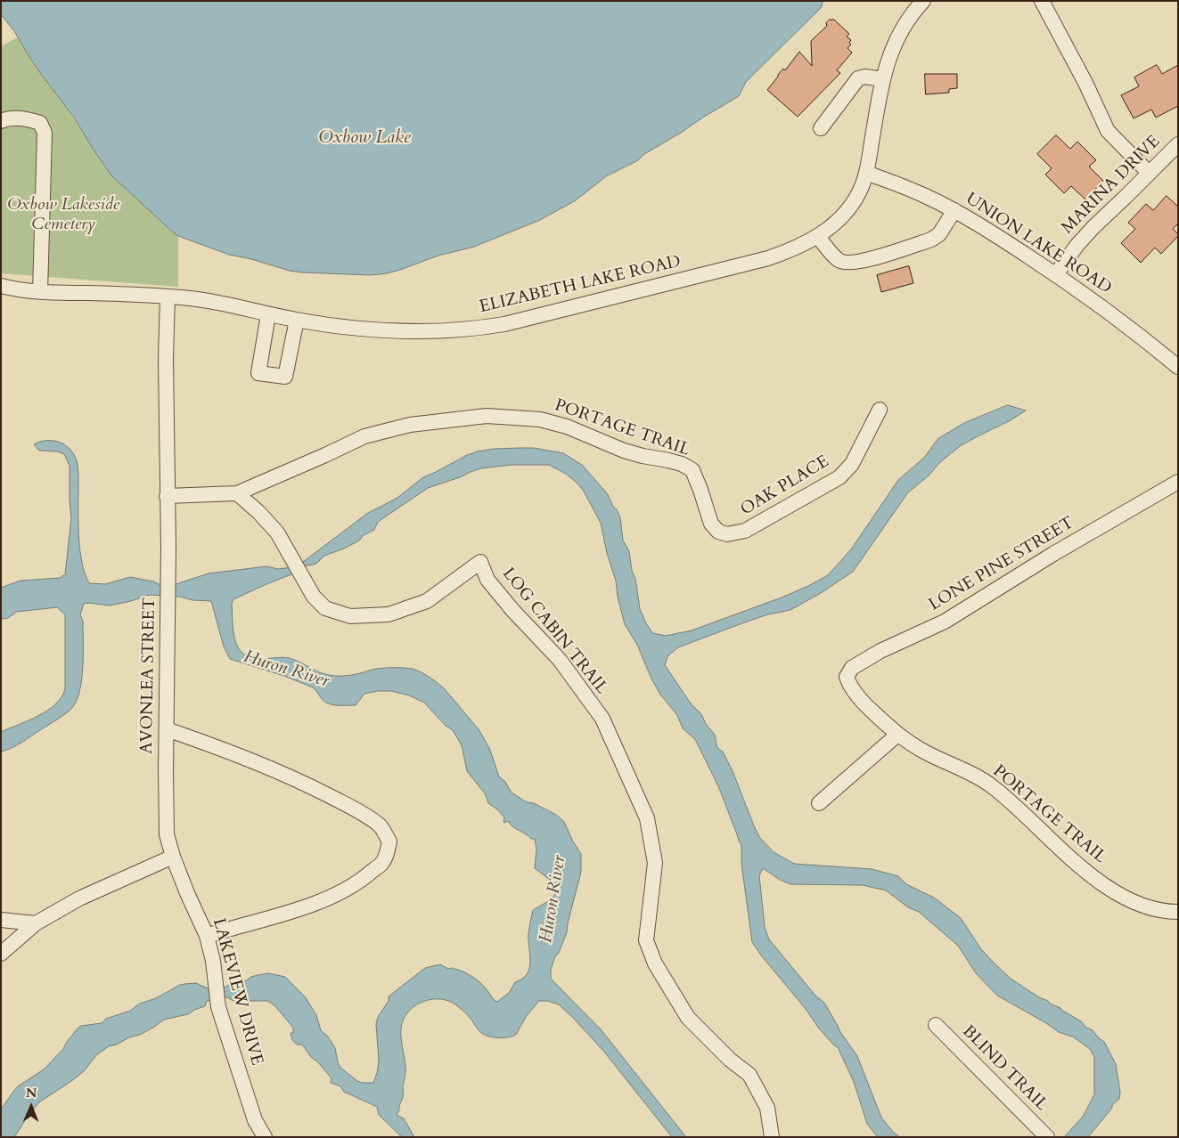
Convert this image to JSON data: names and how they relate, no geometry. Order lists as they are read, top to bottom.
{
  "streets": {
    "street": [
      "MARINA DRIVE",
      "UNION LAKE ROAD",
      "ELIZABETH LAKE ROAD",
      "PORTAGE TRAIL",
      "OAK PLACE",
      "LONE PINE STREET",
      "LOG CABIN TRAIL",
      "AVONLEA STREET",
      "LAKEVIEW DRIVE",
      "BLIND TRAIL"
    ]
  },
  "crossings": [
    ["MARINA DRIVE", "UNION LAKE ROAD"],
    ["UNION LAKE ROAD", "ELIZABETH LAKE ROAD"],
    ["ELIZABETH LAKE ROAD", "AVONLEA STREET"],
    ["PORTAGE TRAIL", "OAK PLACE"],
    ["PORTAGE TRAIL", "LONE PINE STREET"],
    ["PORTAGE TRAIL", "LOG CABIN TRAIL"],
    ["AVONLEA STREET", "LAKEVIEW DRIVE"]
  ],
  "water": ["Oxbow Lake", "Huron River"],
  "parks": ["Oxbow Lakeside Cemetery"],
  "north": "top"
}
